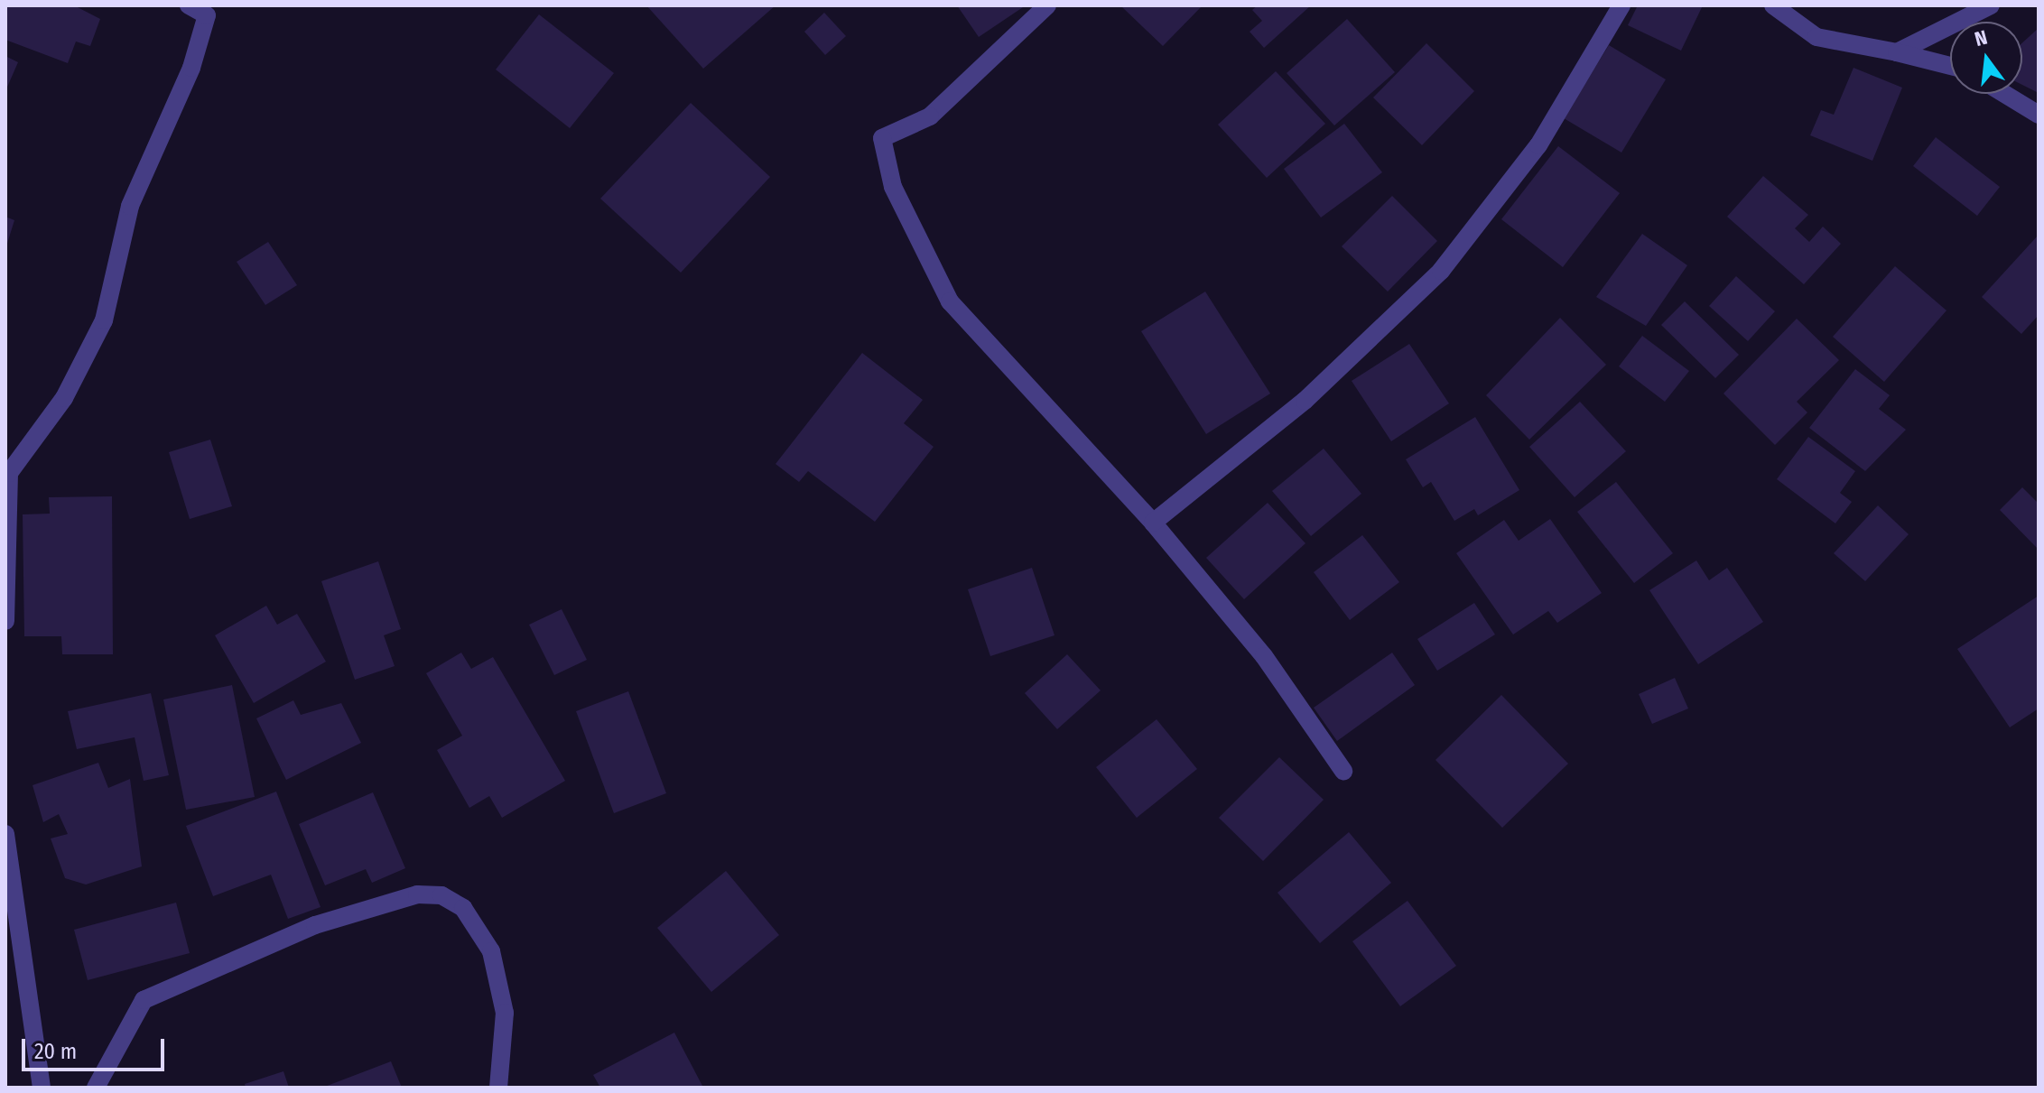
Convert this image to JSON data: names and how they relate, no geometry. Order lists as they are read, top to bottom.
{
  "scale_bar": "20 m",
  "north": "top"
}
